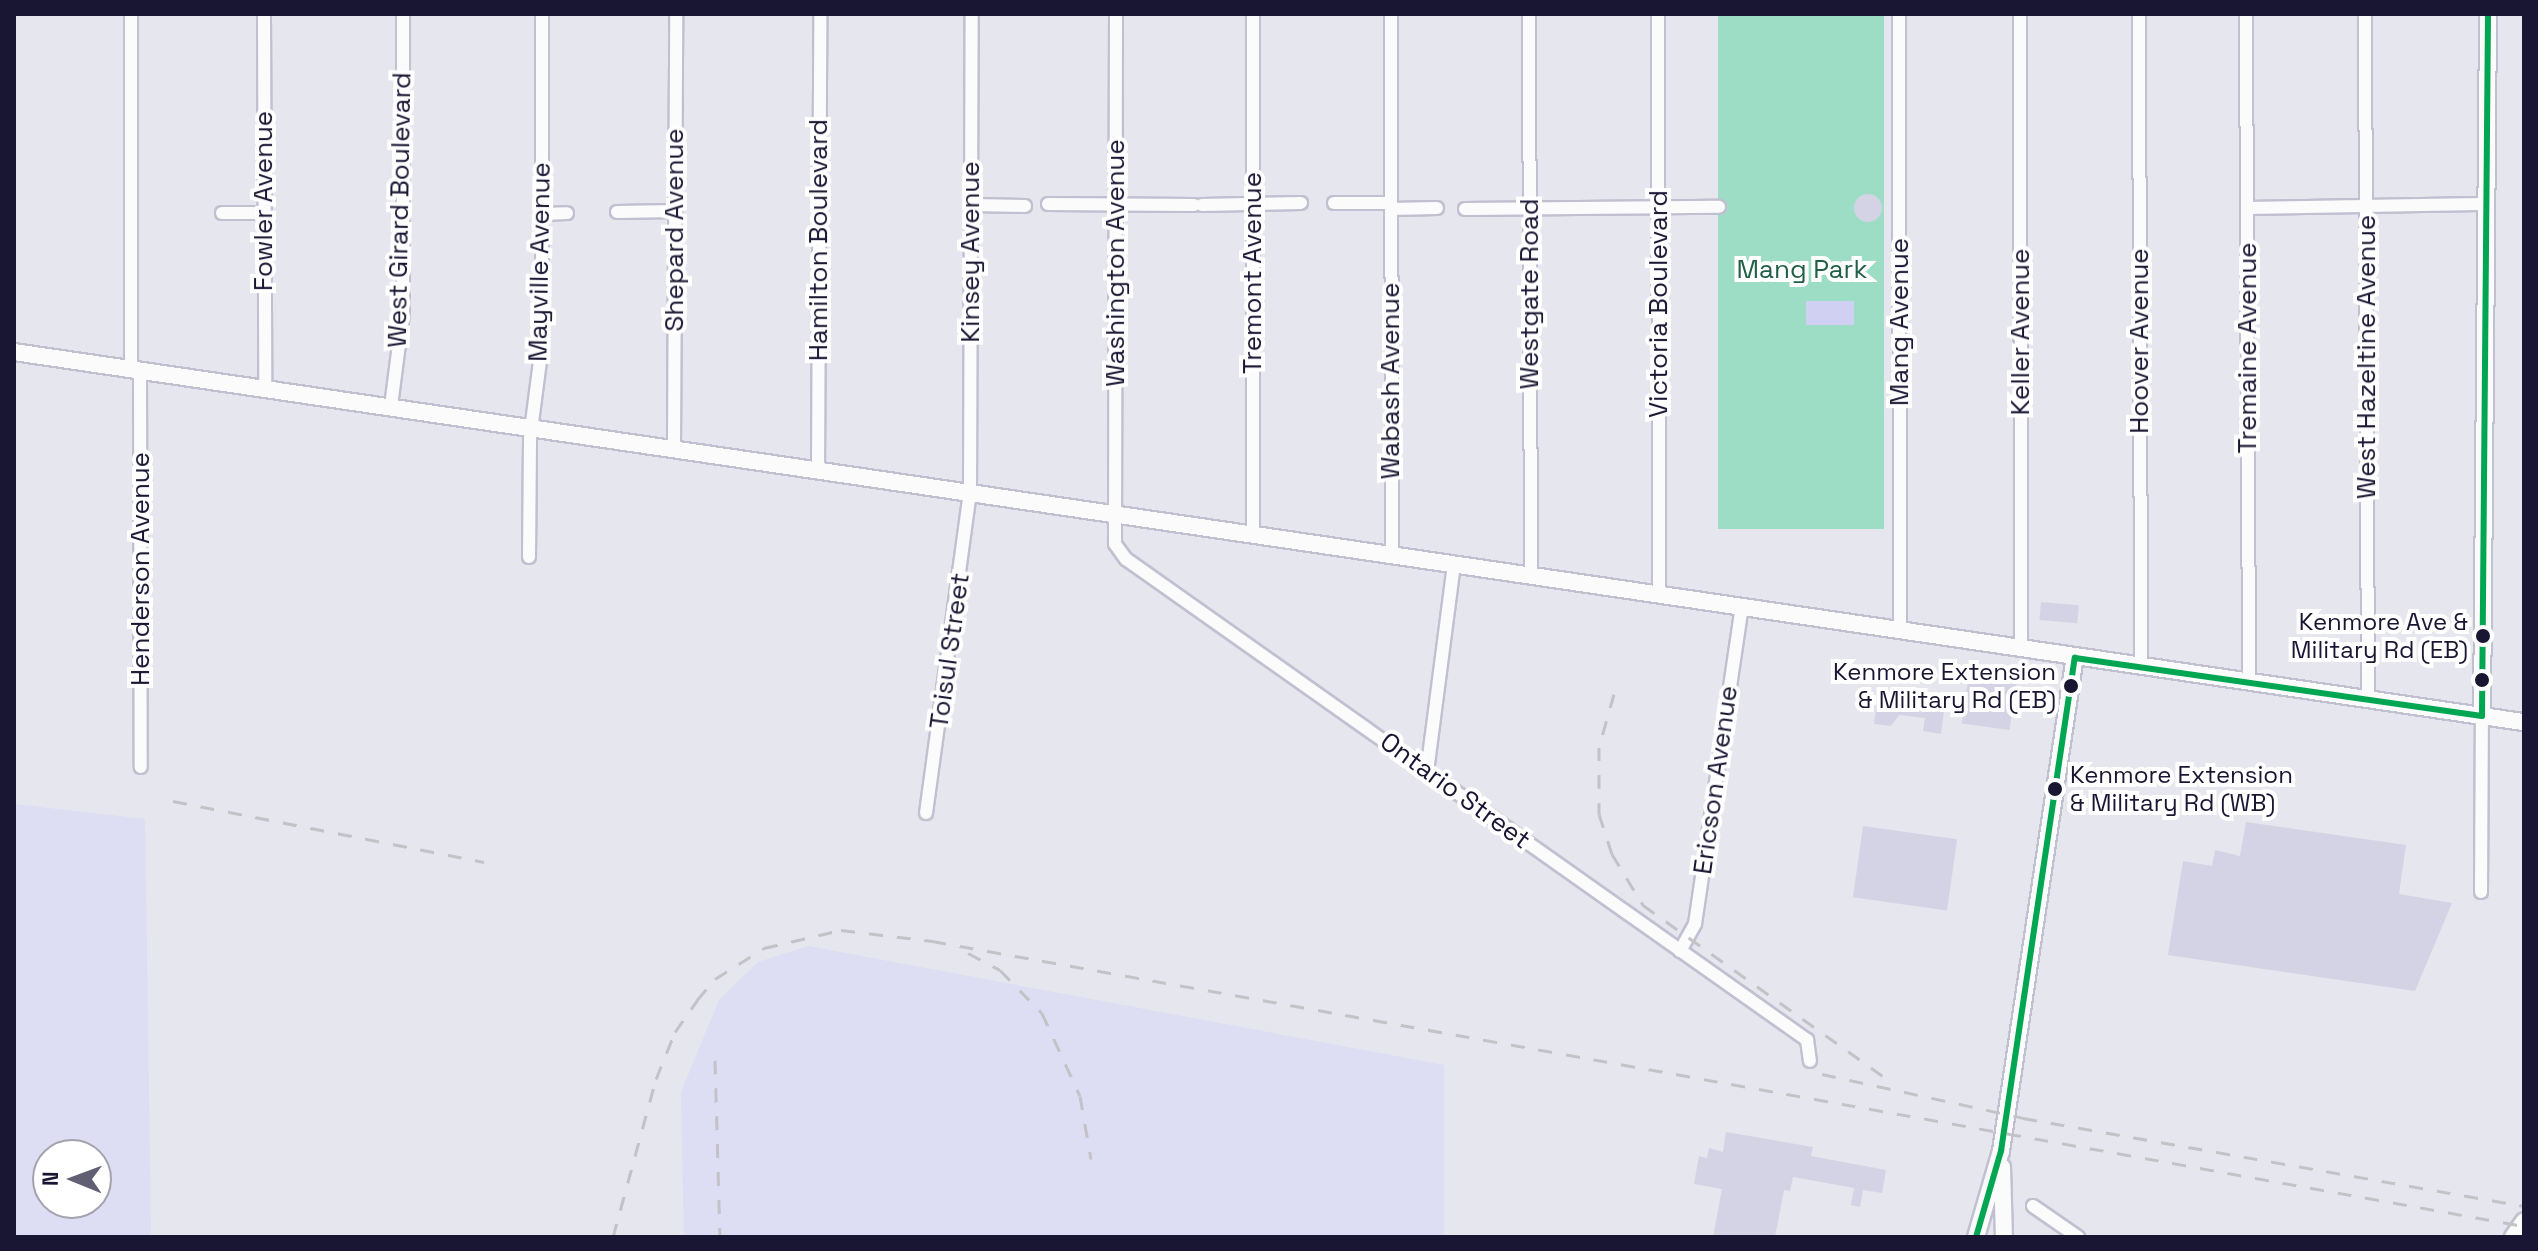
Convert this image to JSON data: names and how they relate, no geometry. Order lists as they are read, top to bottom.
{
  "streets": {
    "street": [
      "Fowler Avenue",
      "West Girard Boulevard",
      "Shepard Avenue",
      "Hamilton Boulevard",
      "Kinsey Avenue",
      "Mayville Avenue",
      "Washington Avenue",
      "Tremont Avenue",
      "Westgate Road",
      "Victoria Boulevard",
      "Mang Avenue",
      "Keller Avenue",
      "Hoover Avenue",
      "Tremaine Avenue",
      "West Hazeltine Avenue",
      "Wabash Avenue",
      "Henderson Avenue",
      "Toisul Street",
      "Ericson Avenue",
      "Ontario Street"
    ]
  },
  "crossings": [
    ["Kinsey Avenue", "Toisul Street"],
    ["Washington Avenue", "Ontario Street"],
    ["Ericson Avenue", "Ontario Street"]
  ],
  "parks": ["Mang Park"],
  "places": ["Kenmore Ave & Military Rd (EB)", "Kenmore Extension & Military Rd (EB)", "Kenmore Extension & Military Rd (WB)"],
  "north": "left"
}
